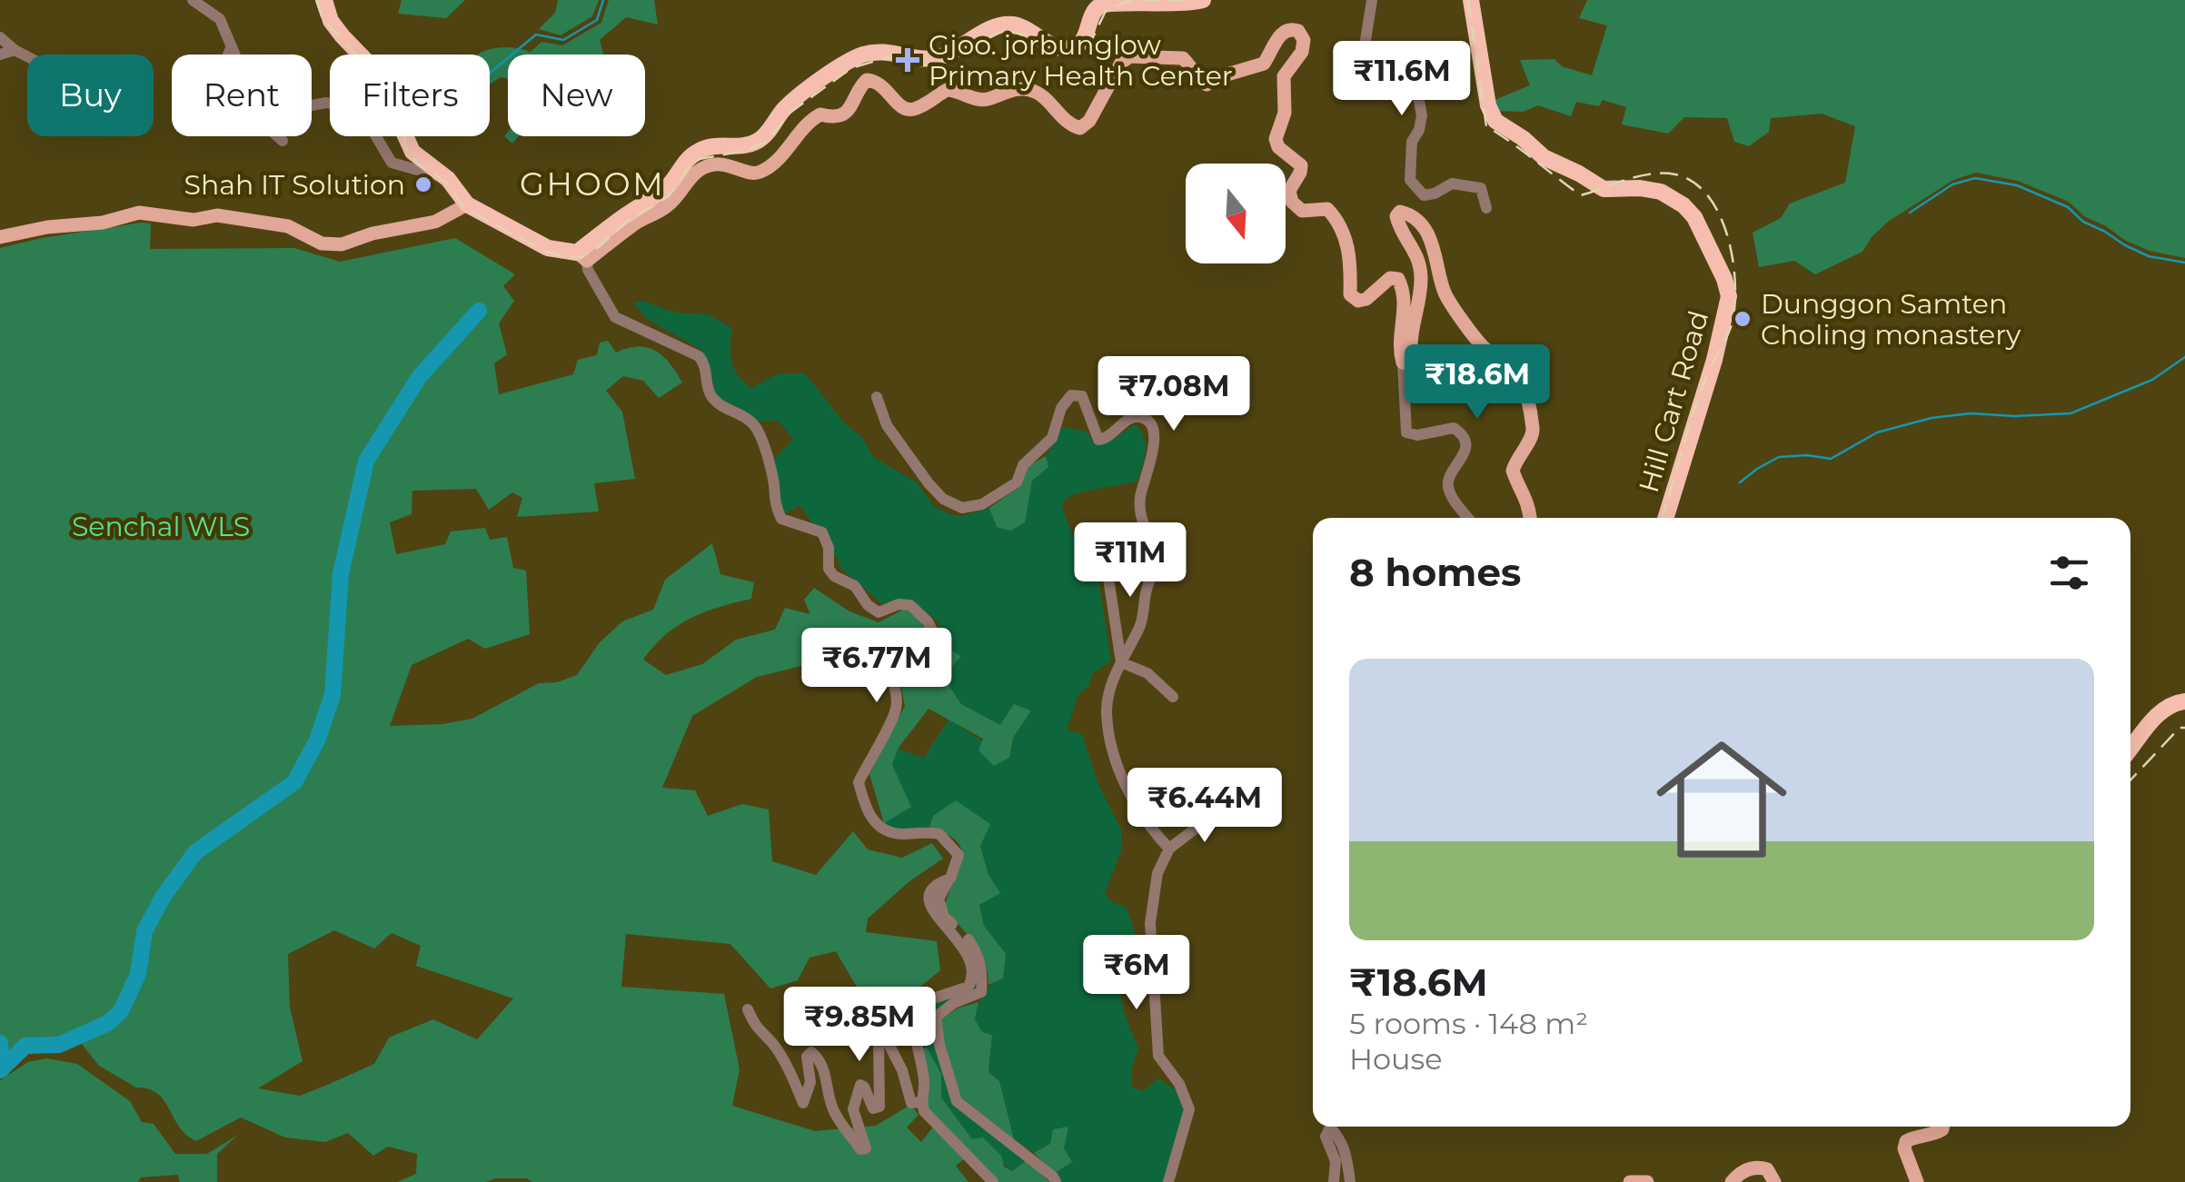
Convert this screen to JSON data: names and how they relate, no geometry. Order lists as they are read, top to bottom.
{
  "streets": {
    "highway": ["Hill Cart Road"]
  },
  "districts": ["GHOOM"],
  "parks": ["Senchal WLS"],
  "places": {
    "health": ["Gjoo. jorbunglow Primary Health Center"],
    "other": ["Shah IT Solution", "Dunggon Samten Choling monastery"]
  },
  "north": "bottom",
  "page": {
    "price": [
      "₹11.6M",
      "₹18.6M",
      "₹7.08M",
      "₹11M",
      "₹6.77M",
      "₹6.44M",
      "₹6M",
      "₹9.85M"
    ],
    "chip": [
      "Buy",
      "Rent",
      "Filters",
      "New"
    ],
    "heading": "8 homes",
    "list": [
      {
        "name": "₹18.6M",
        "note": "5 rooms · 148 m² · House"
      }
    ]
  }
}
